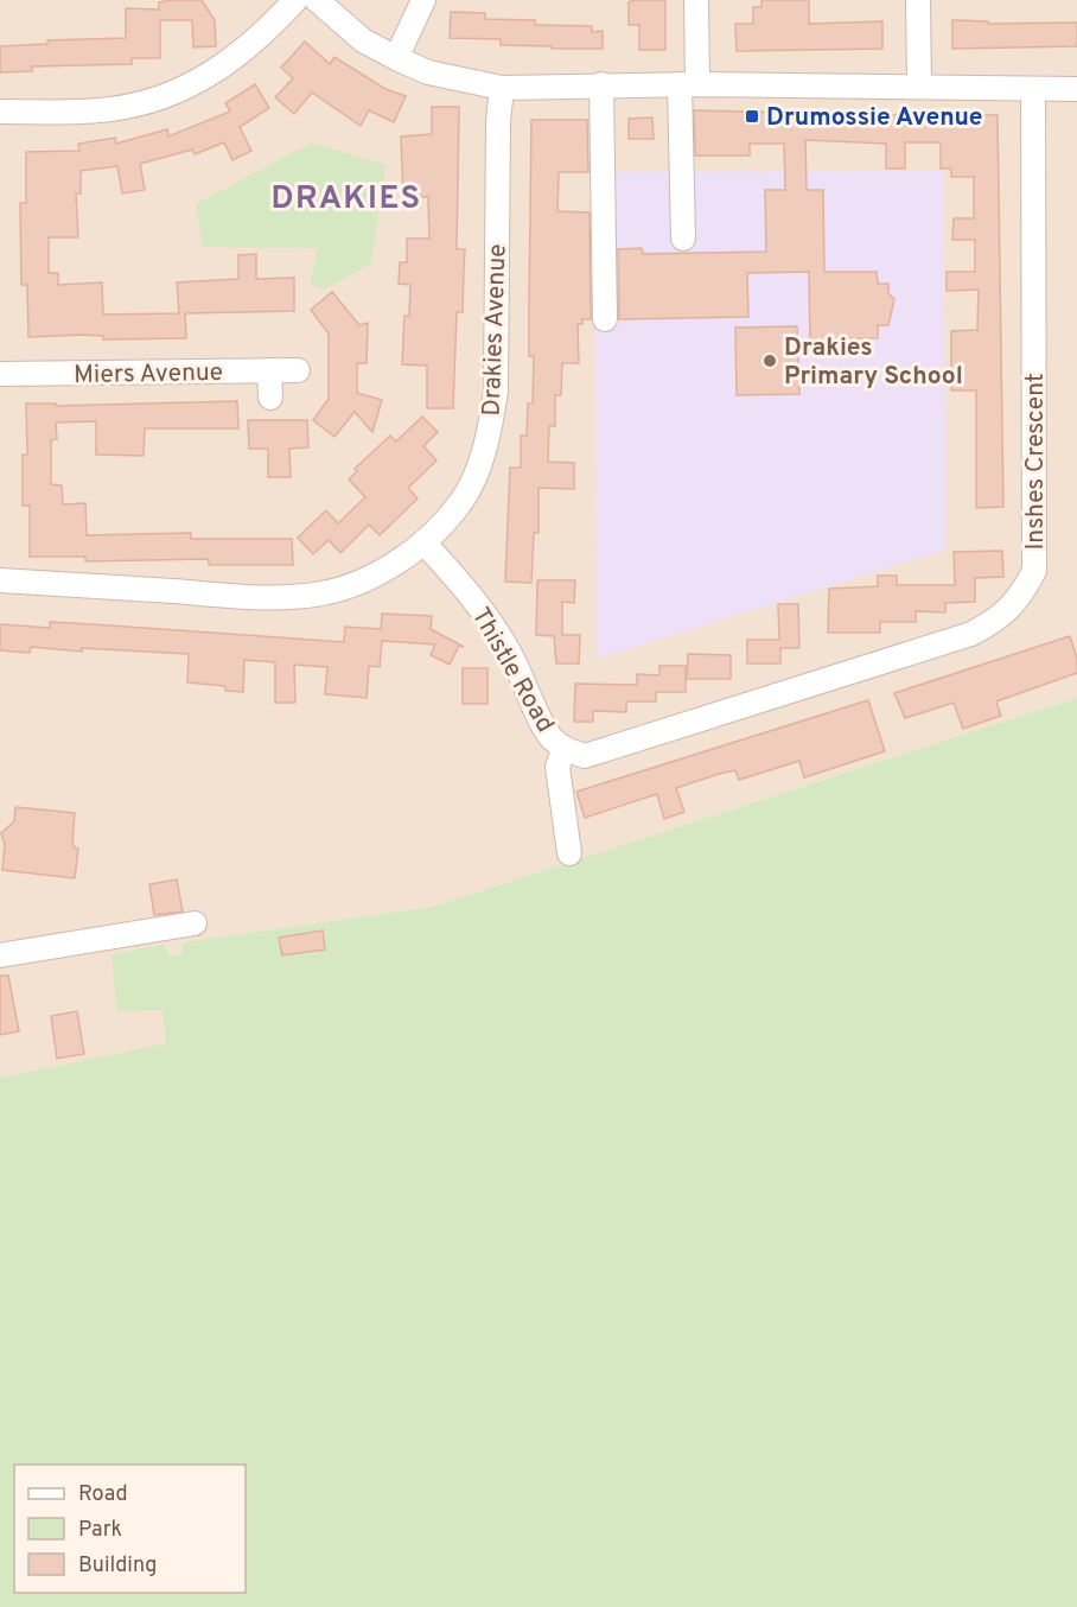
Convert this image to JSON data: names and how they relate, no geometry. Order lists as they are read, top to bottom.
{
  "streets": {
    "street": [
      "Drakies Avenue",
      "Miers Avenue",
      "Inshes Crescent",
      "Thistle Road"
    ]
  },
  "crossings": [
    ["Drakies Avenue", "Thistle Road"],
    ["Inshes Crescent", "Thistle Road"]
  ],
  "districts": ["DRAKIES"],
  "places": {
    "transit": ["Drumossie Avenue"],
    "other": ["Drakies Primary School"]
  },
  "legend": ["Road", "Park", "Building"]
}
